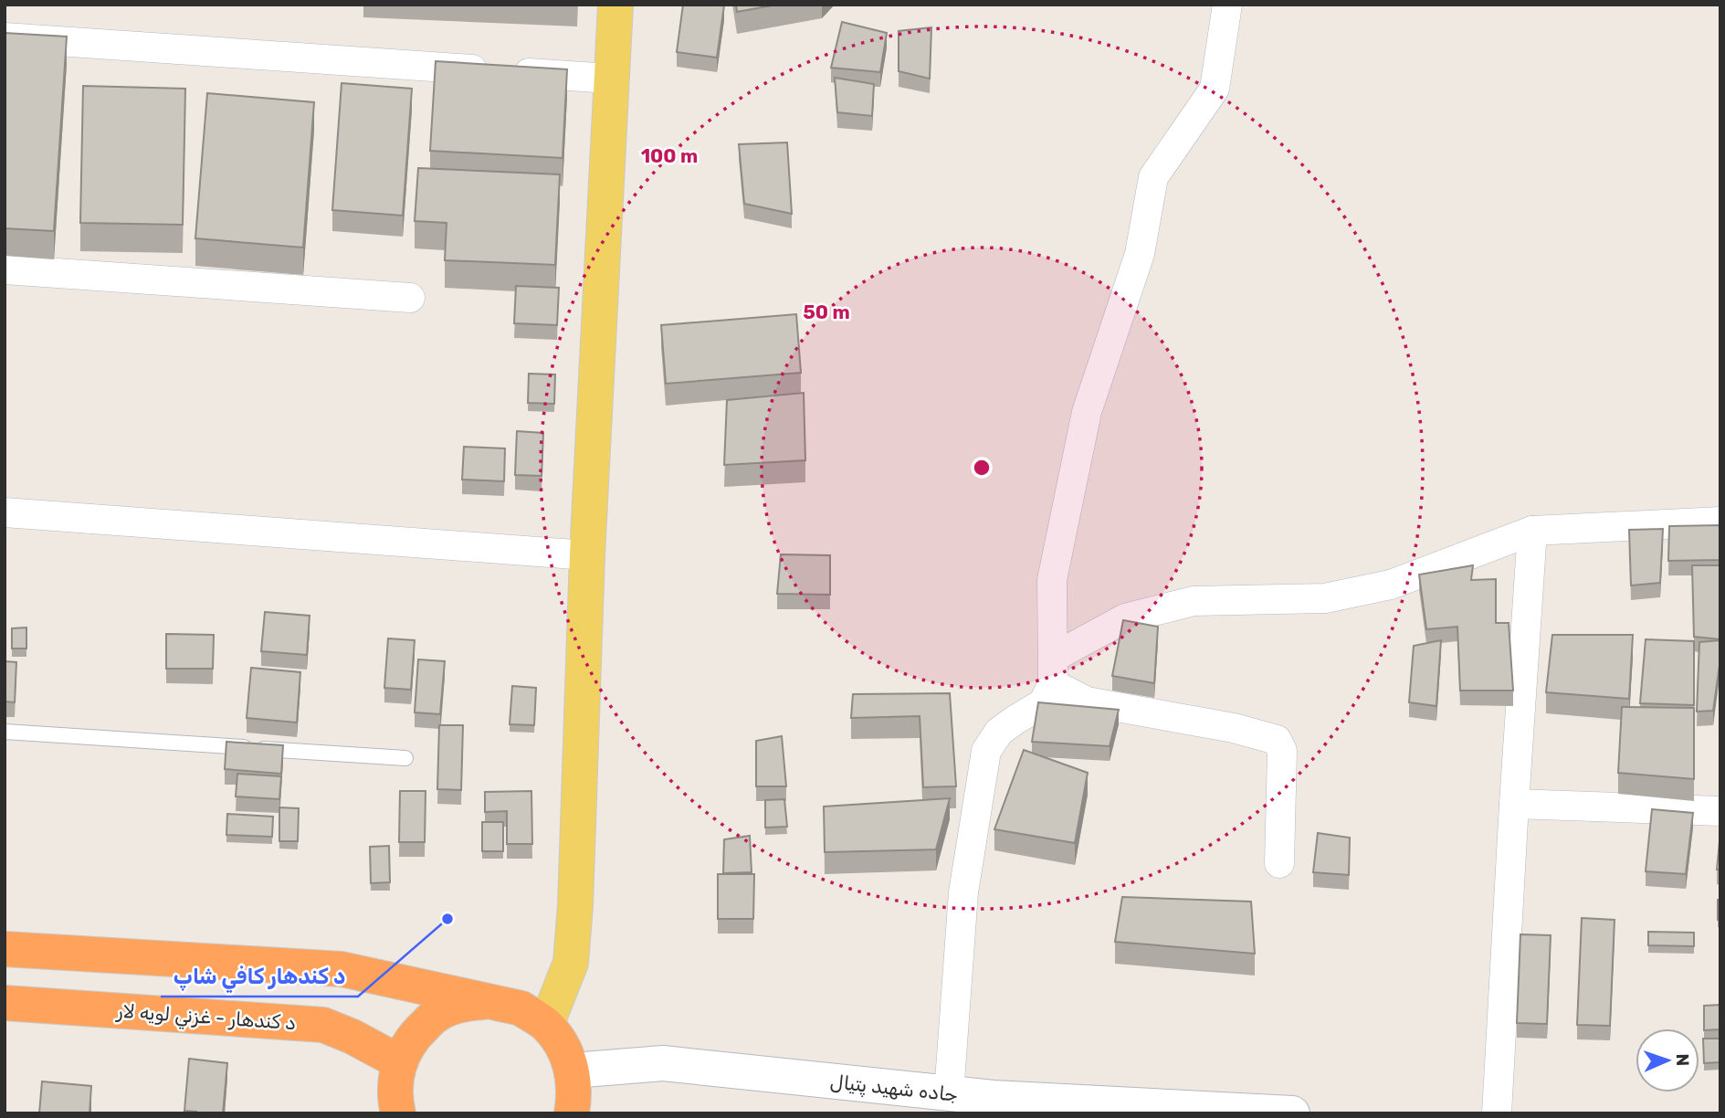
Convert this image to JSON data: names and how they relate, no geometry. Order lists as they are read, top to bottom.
{
  "streets": {
    "highway": ["د کندهار - غزني لويه لار"],
    "street": ["جاده شهید پتیال"]
  },
  "places": ["د کندهار کافي شاپ"],
  "north": "right",
  "rings": ["100 m", "50 m"]
}
